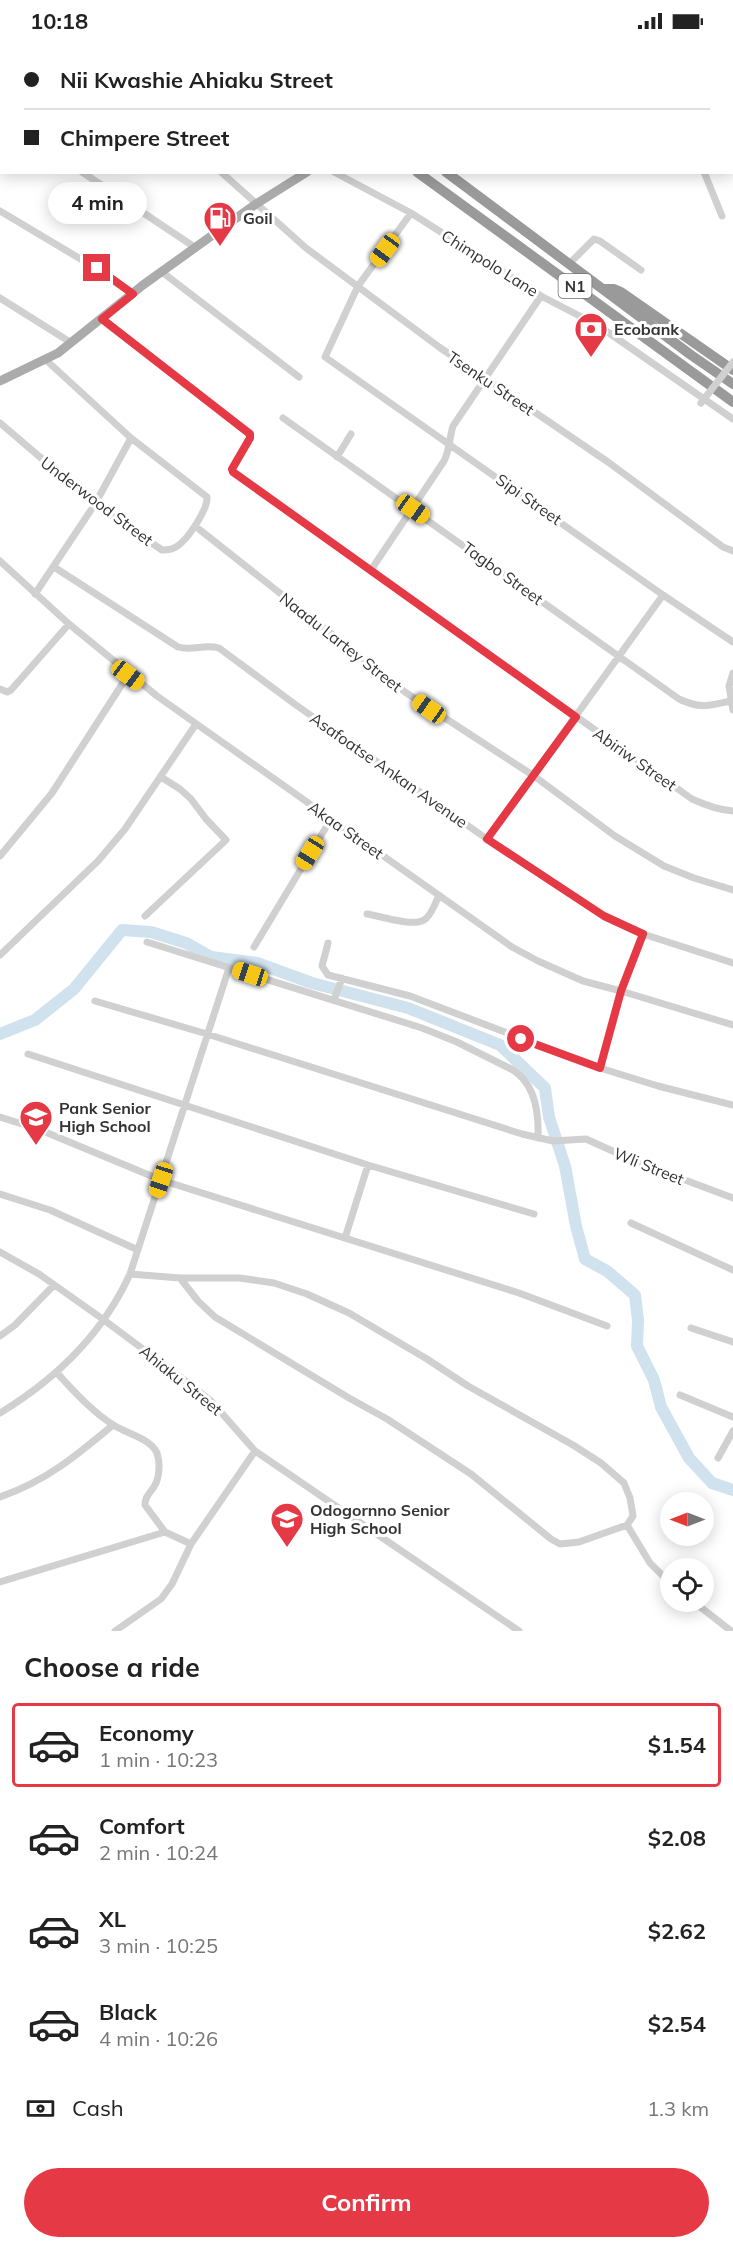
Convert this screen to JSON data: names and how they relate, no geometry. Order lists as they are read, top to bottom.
{
  "streets": {
    "highway": ["N1"],
    "street": [
      "Chimpolo Lane",
      "Tsenku Street",
      "Sipi Street",
      "Underwood Street",
      "Tagbo Street",
      "Naadu Lartey Street",
      "Abiriw Street",
      "Asafoatse Ankan Avenue",
      "Akaa Street",
      "Wli Street",
      "Ahiaku Street"
    ]
  },
  "crossings": [
    ["Tsenku Street", "Sipi Street"],
    ["Underwood Street", "Naadu Lartey Street"]
  ],
  "places": {
    "fuel station": ["Goil"],
    "bank": ["Ecobank"],
    "school or university": ["Pank Senior High School", "Odogornno Senior High School"]
  },
  "north": "left",
  "page": {
    "status": "10:18",
    "banner": ["Nii Kwashie Ahiaku Street", "Chimpere Street"],
    "bubble": "4 min",
    "heading": "Choose a ride",
    "list": [
      {
        "name": "Economy",
        "note": "1 min · 10:23",
        "value": "$1.54"
      },
      {
        "name": "Comfort",
        "note": "2 min · 10:24",
        "value": "$2.08"
      },
      {
        "name": "XL",
        "note": "3 min · 10:25",
        "value": "$2.62"
      },
      {
        "name": "Black",
        "note": "4 min · 10:26",
        "value": "$2.54"
      }
    ],
    "pay": ["Cash", "1.3 km"],
    "buttons": "Confirm"
  }
}
